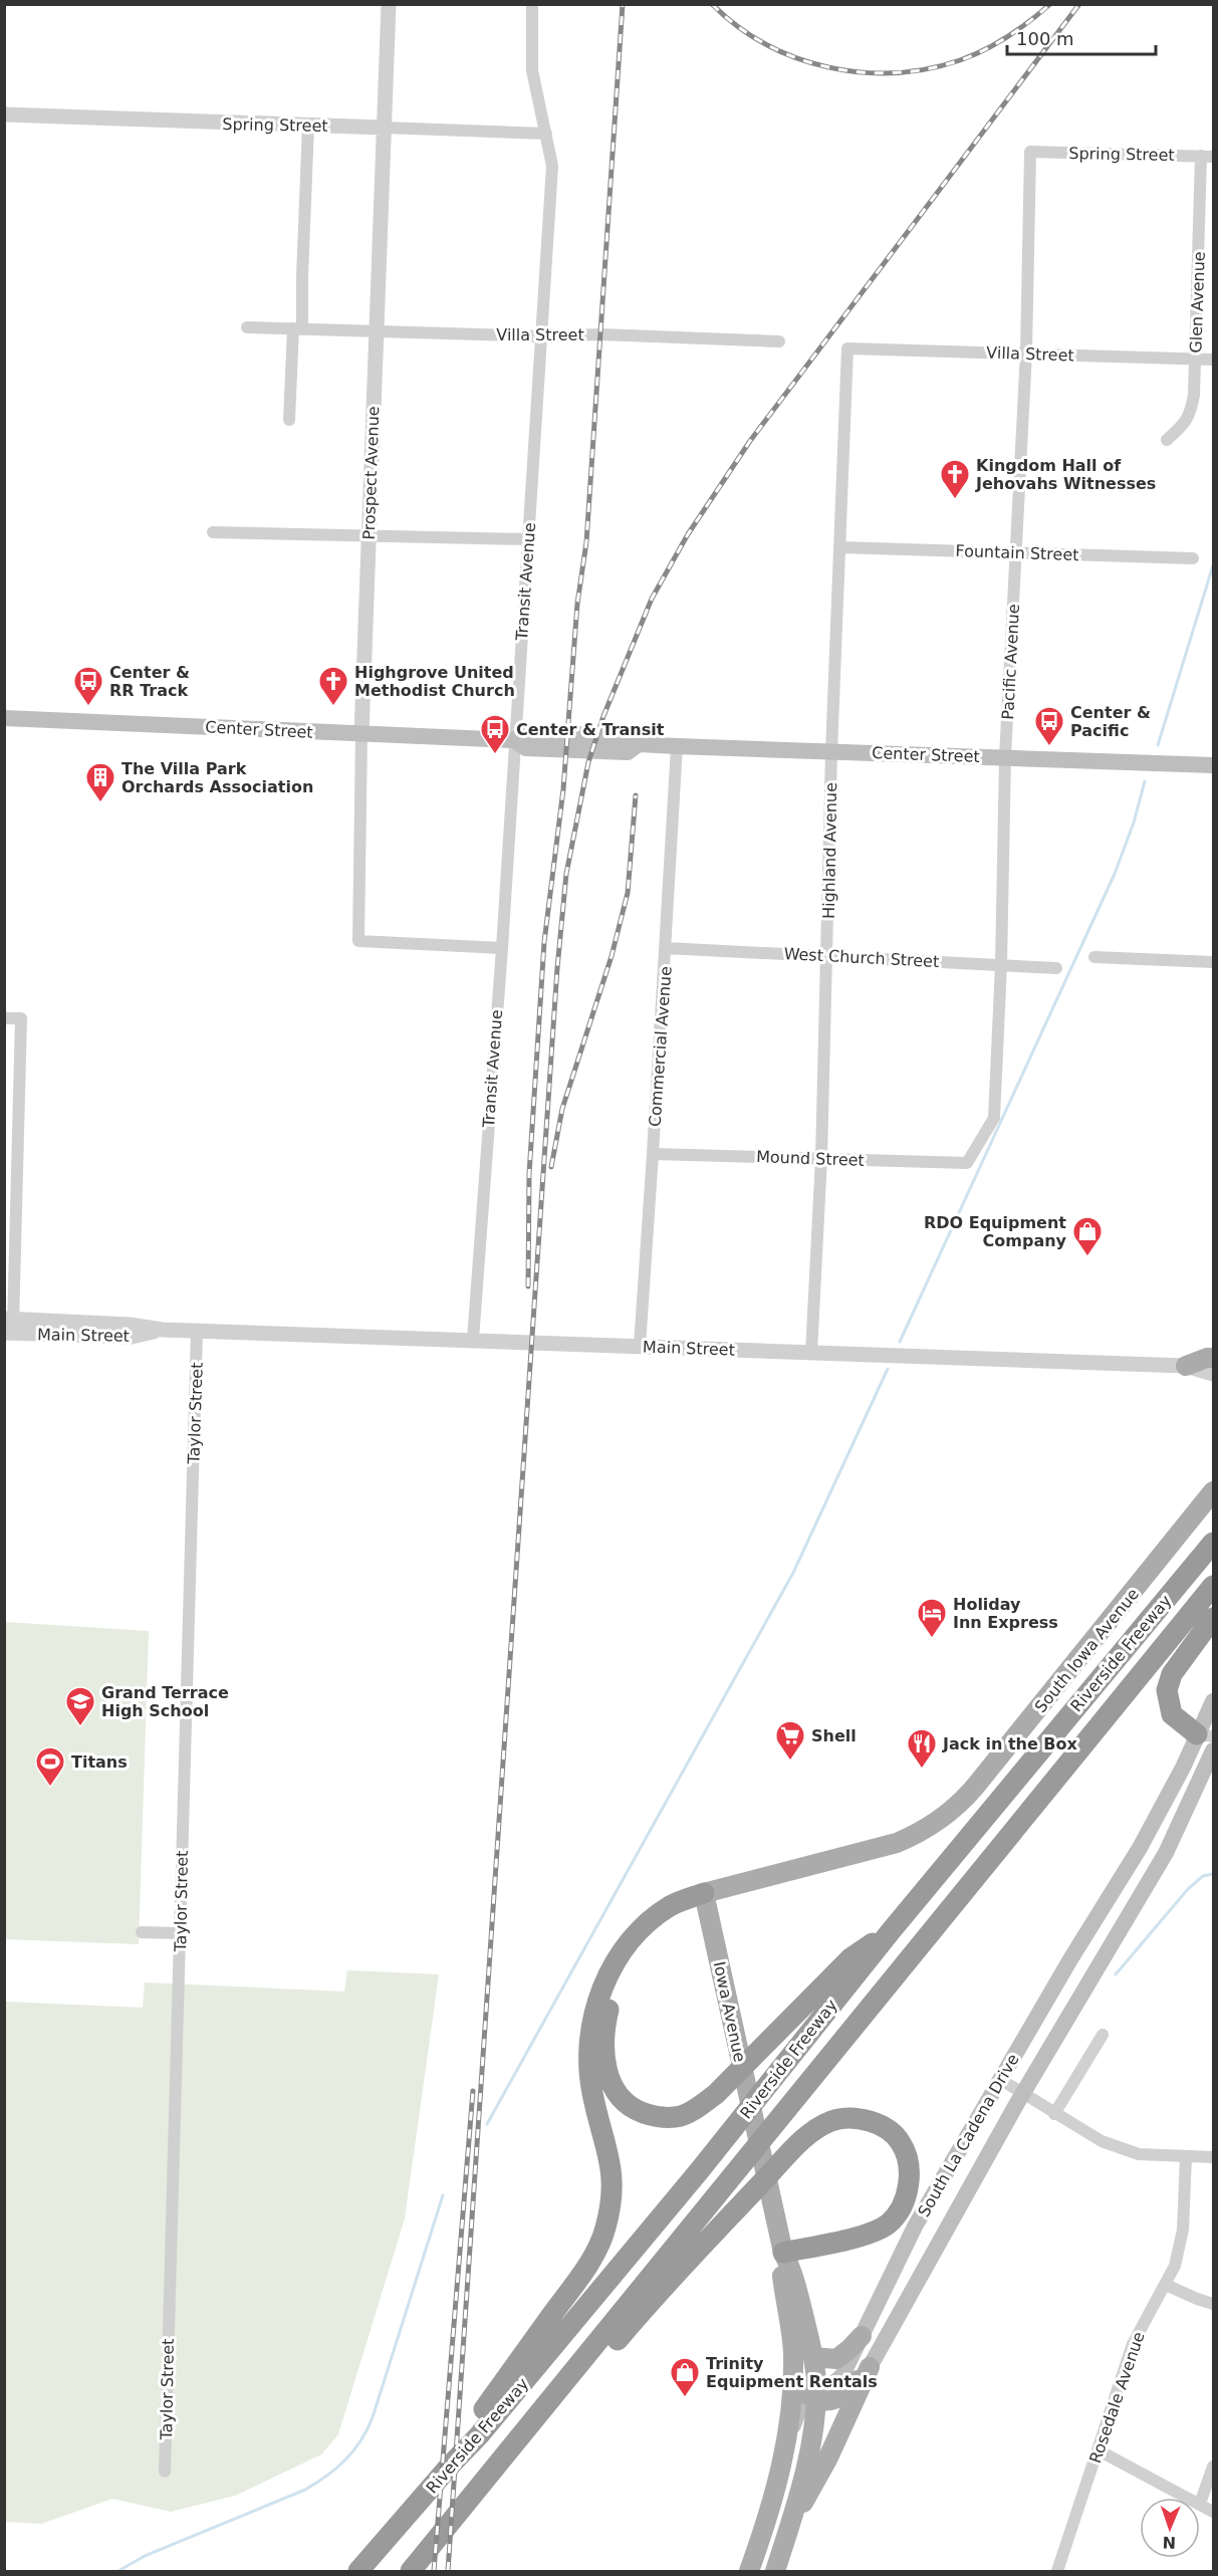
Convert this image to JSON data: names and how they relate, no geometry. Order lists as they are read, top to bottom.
{
  "streets": {
    "highway": ["Riverside Freeway"],
    "main road": [
      "Center Street",
      "South Iowa Avenue",
      "Iowa Avenue",
      "South La Cadena Drive"
    ],
    "street": [
      "Spring Street",
      "Glen Avenue",
      "Villa Street",
      "Prospect Avenue",
      "Fountain Street",
      "Transit Avenue",
      "Pacific Avenue",
      "Highland Avenue",
      "West Church Street",
      "Commercial Avenue",
      "Mound Street",
      "Main Street",
      "Taylor Street",
      "Rosedale Avenue"
    ]
  },
  "crossings": [
    ["Spring Street", "Glen Avenue"],
    ["Spring Street", "Prospect Avenue"],
    ["Spring Street", "Transit Avenue"],
    ["Spring Street", "Pacific Avenue"],
    ["Glen Avenue", "Villa Street"],
    ["Villa Street", "Prospect Avenue"],
    ["Villa Street", "Transit Avenue"],
    ["Villa Street", "Pacific Avenue"],
    ["Villa Street", "Highland Avenue"],
    ["Prospect Avenue", "Transit Avenue"],
    ["Prospect Avenue", "Center Street"],
    ["Fountain Street", "Pacific Avenue"],
    ["Fountain Street", "Highland Avenue"],
    ["Transit Avenue", "Center Street"],
    ["Transit Avenue", "Main Street"],
    ["Pacific Avenue", "Center Street"],
    ["Pacific Avenue", "West Church Street"],
    ["Pacific Avenue", "Mound Street"],
    ["Center Street", "Highland Avenue"],
    ["Center Street", "Commercial Avenue"],
    ["Highland Avenue", "West Church Street"],
    ["Highland Avenue", "Mound Street"],
    ["Highland Avenue", "Main Street"],
    ["West Church Street", "Commercial Avenue"],
    ["Commercial Avenue", "Mound Street"],
    ["Commercial Avenue", "Main Street"],
    ["Main Street", "Taylor Street"],
    ["South Iowa Avenue", "Iowa Avenue"],
    ["Iowa Avenue", "South La Cadena Drive"]
  ],
  "places": {
    "church": ["Kingdom Hall of Jehovahs Witnesses", "Highgrove United Methodist Church"],
    "bus stop": ["Center & RR Track", "Center & Pacific", "Center & Transit"],
    "building": ["The Villa Park Orchards Association"],
    "shop": ["RDO Equipment Company", "Trinity Equipment Rentals"],
    "hotel": ["Holiday Inn Express"],
    "school or university": ["Grand Terrace High School"],
    "supermarket": ["Shell"],
    "restaurant": ["Jack in the Box"],
    "sports": ["Titans"]
  },
  "scale_bar": "100 m",
  "north": "bottom"
}
